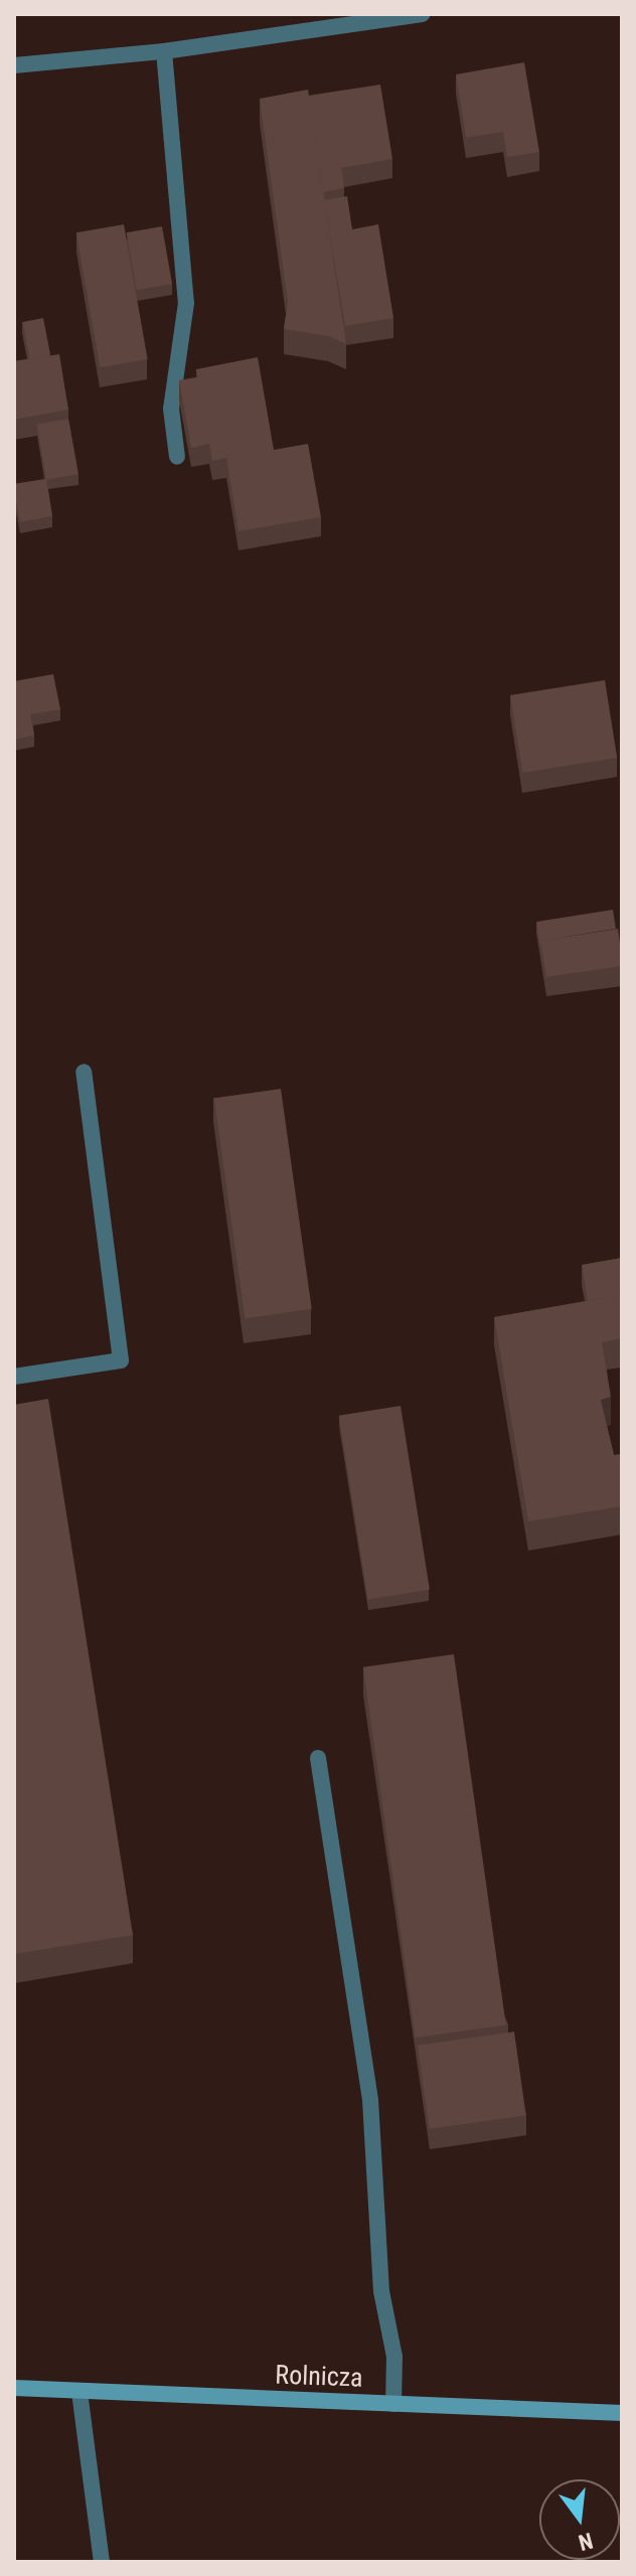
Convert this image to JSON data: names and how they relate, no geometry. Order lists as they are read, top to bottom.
{
  "streets": {
    "street": ["Rolnicza"]
  },
  "north": "bottom"
}
